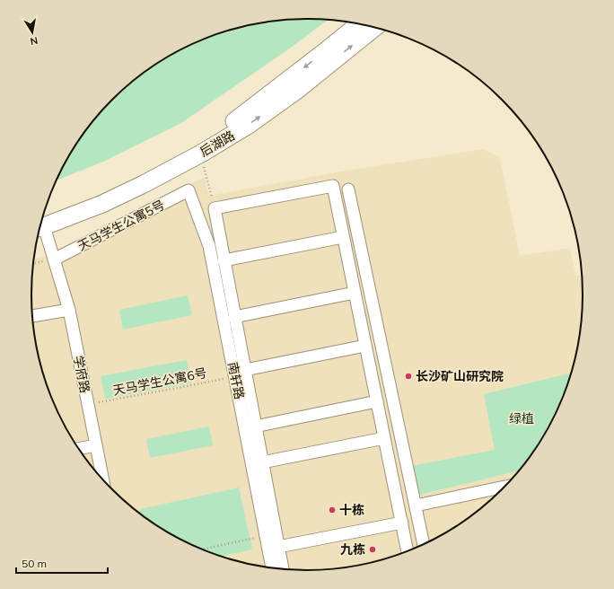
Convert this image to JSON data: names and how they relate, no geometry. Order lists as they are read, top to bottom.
{
  "streets": {
    "main road": ["后湖路"],
    "street": ["天马学生公寓5号", "学府路", "南轩路"],
    "path": ["天马学生公寓6号"]
  },
  "crossings": [
    ["天马学生公寓5号", "学府路"],
    ["天马学生公寓5号", "南轩路"],
    ["学府路", "天马学生公寓6号"],
    ["南轩路", "天马学生公寓6号"]
  ],
  "parks": ["绿植"],
  "places": ["长沙矿山研究院", "十栋", "九栋"],
  "scale_bar": "50 m",
  "north": "bottom"
}
